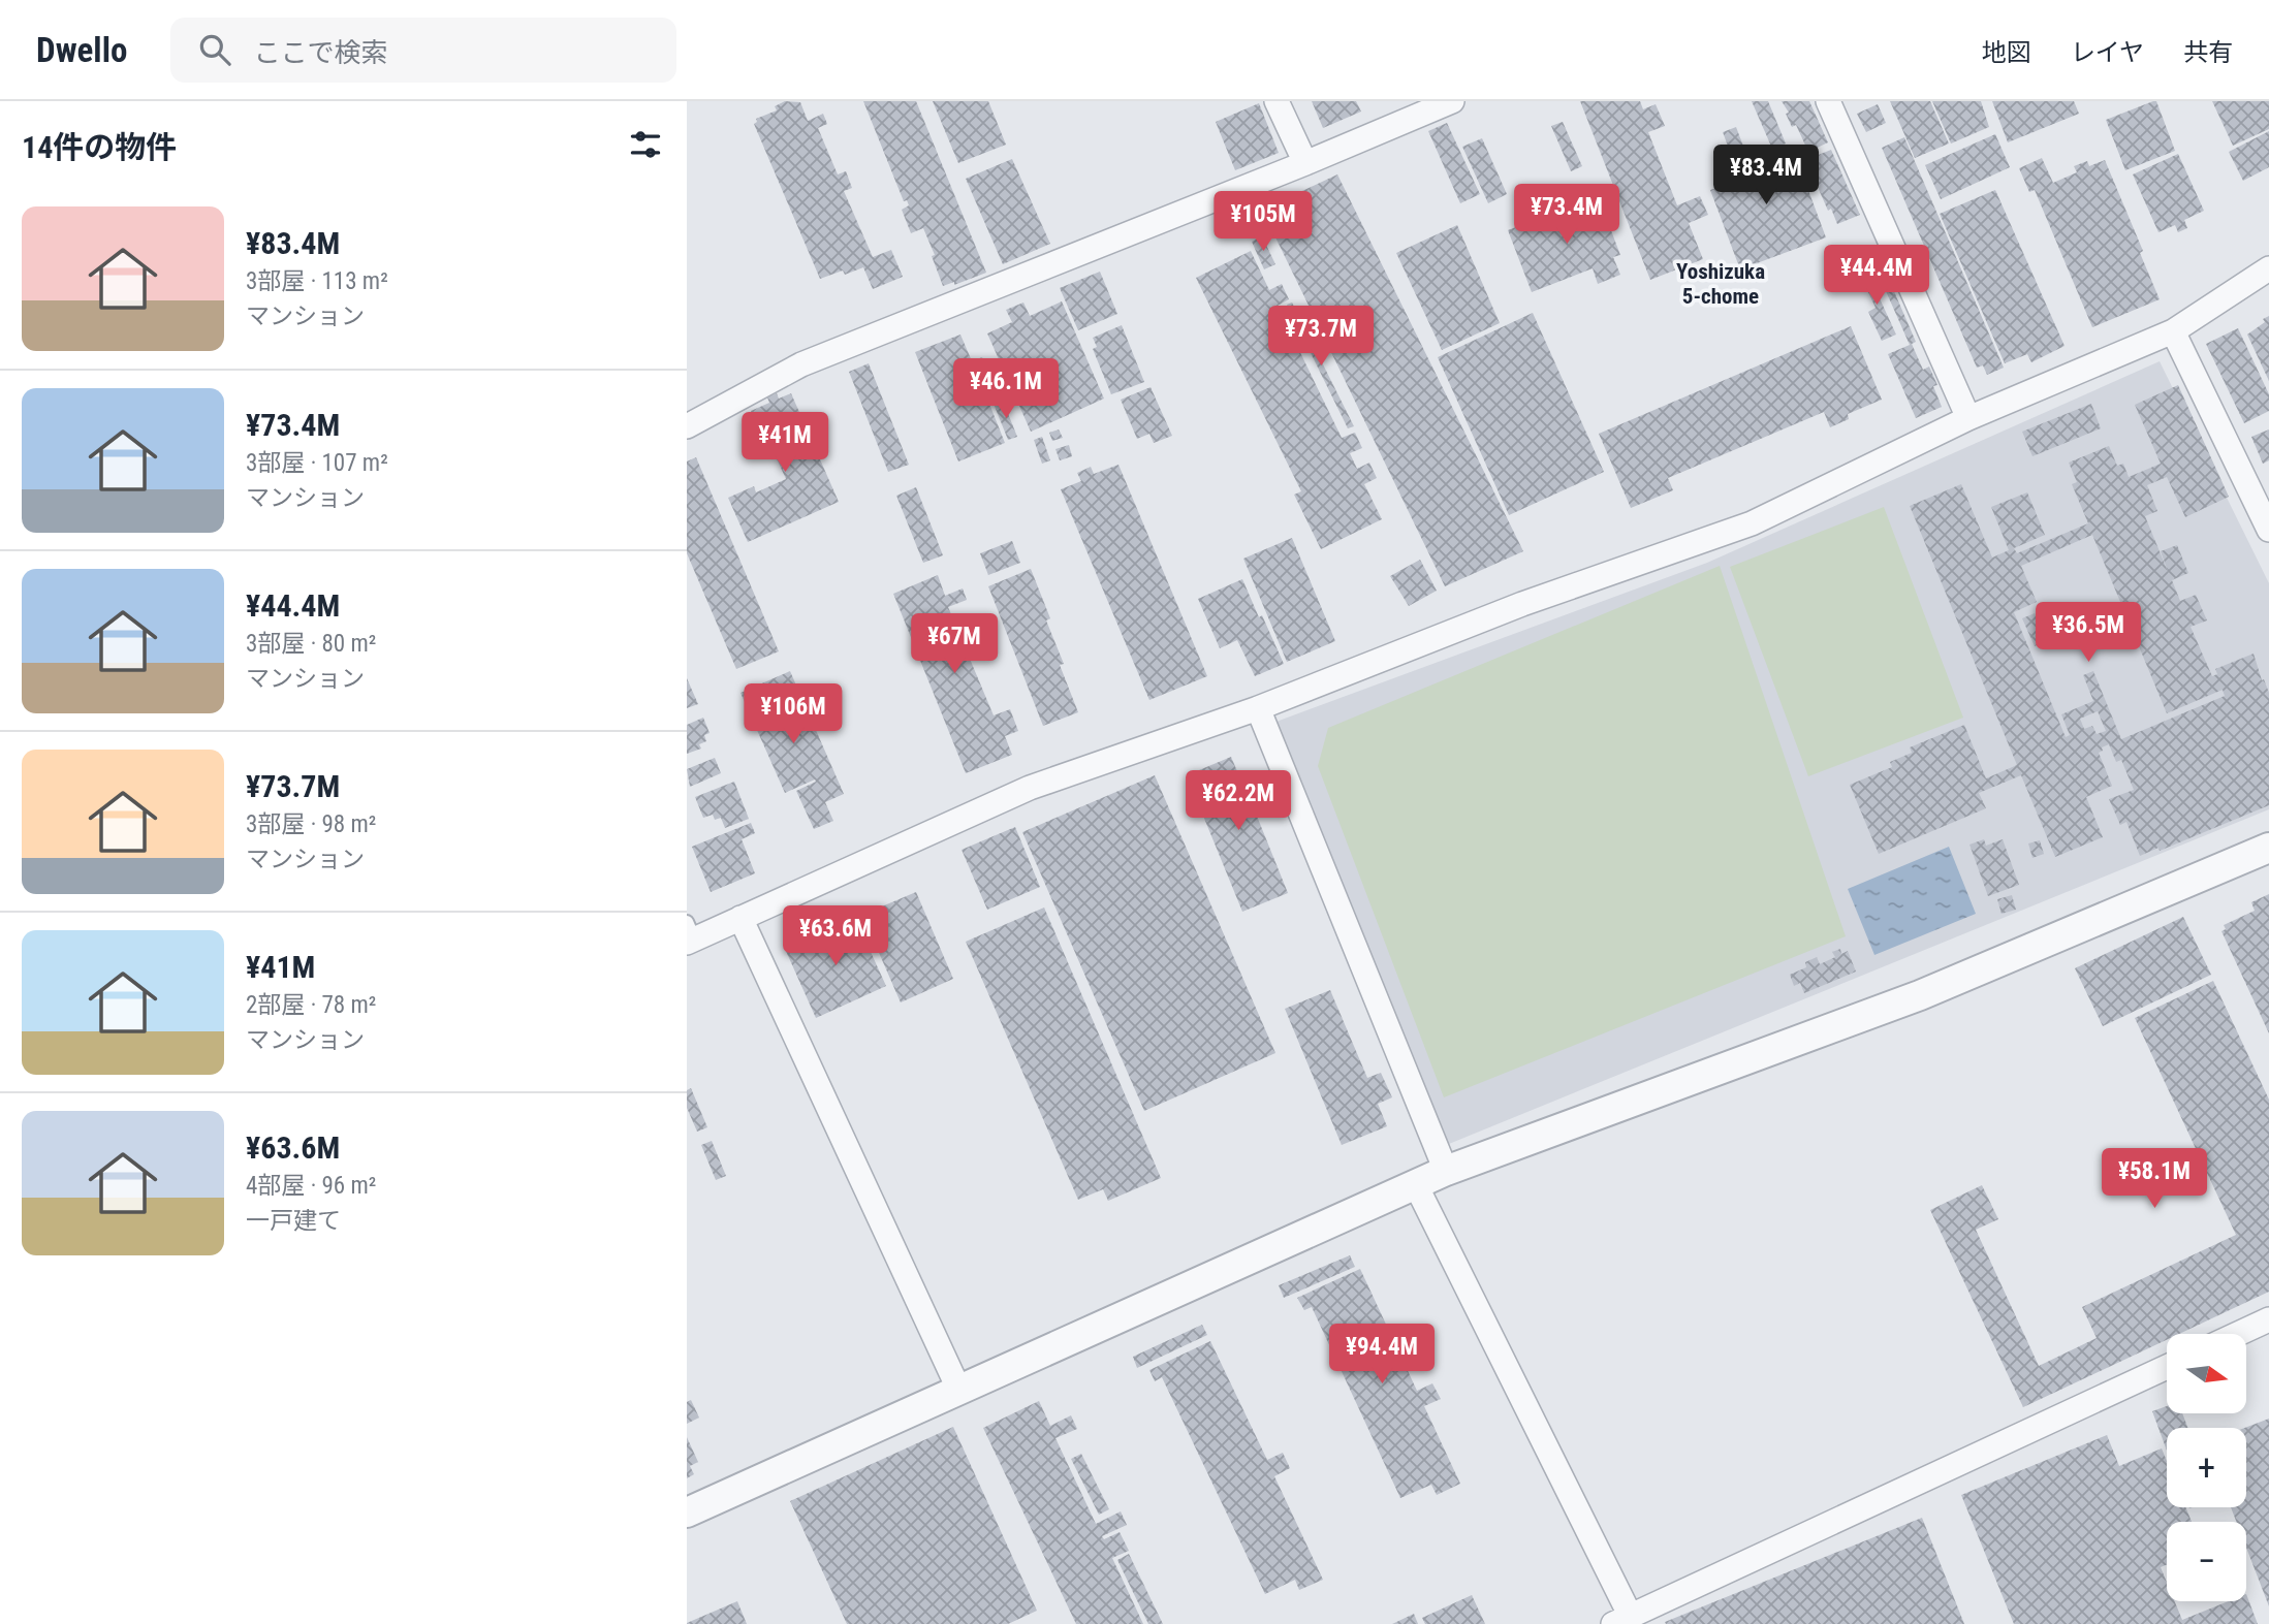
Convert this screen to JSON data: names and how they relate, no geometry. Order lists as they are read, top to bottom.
{
  "districts": ["Yoshizuka 5-chome"],
  "north": "right",
  "page": {
    "header": "Dwello",
    "search": "ここで検索",
    "nav": ["地図", "レイヤ", "共有"],
    "heading": "14件の物件",
    "price": [
      "¥83.4M",
      "¥73.4M",
      "¥105M",
      "¥44.4M",
      "¥73.7M",
      "¥46.1M",
      "¥41M",
      "¥36.5M",
      "¥67M",
      "¥106M",
      "¥62.2M",
      "¥63.6M",
      "¥58.1M",
      "¥94.4M"
    ],
    "list": [
      {
        "name": "¥83.4M",
        "note": "3部屋 · 113 m² · マンション"
      },
      {
        "name": "¥73.4M",
        "note": "3部屋 · 107 m² · マンション"
      },
      {
        "name": "¥44.4M",
        "note": "3部屋 · 80 m² · マンション"
      },
      {
        "name": "¥73.7M",
        "note": "3部屋 · 98 m² · マンション"
      },
      {
        "name": "¥41M",
        "note": "2部屋 · 78 m² · マンション"
      },
      {
        "name": "¥63.6M",
        "note": "4部屋 · 96 m² · 一戸建て"
      }
    ],
    "map_buttons": ["+", "−"]
  }
}
